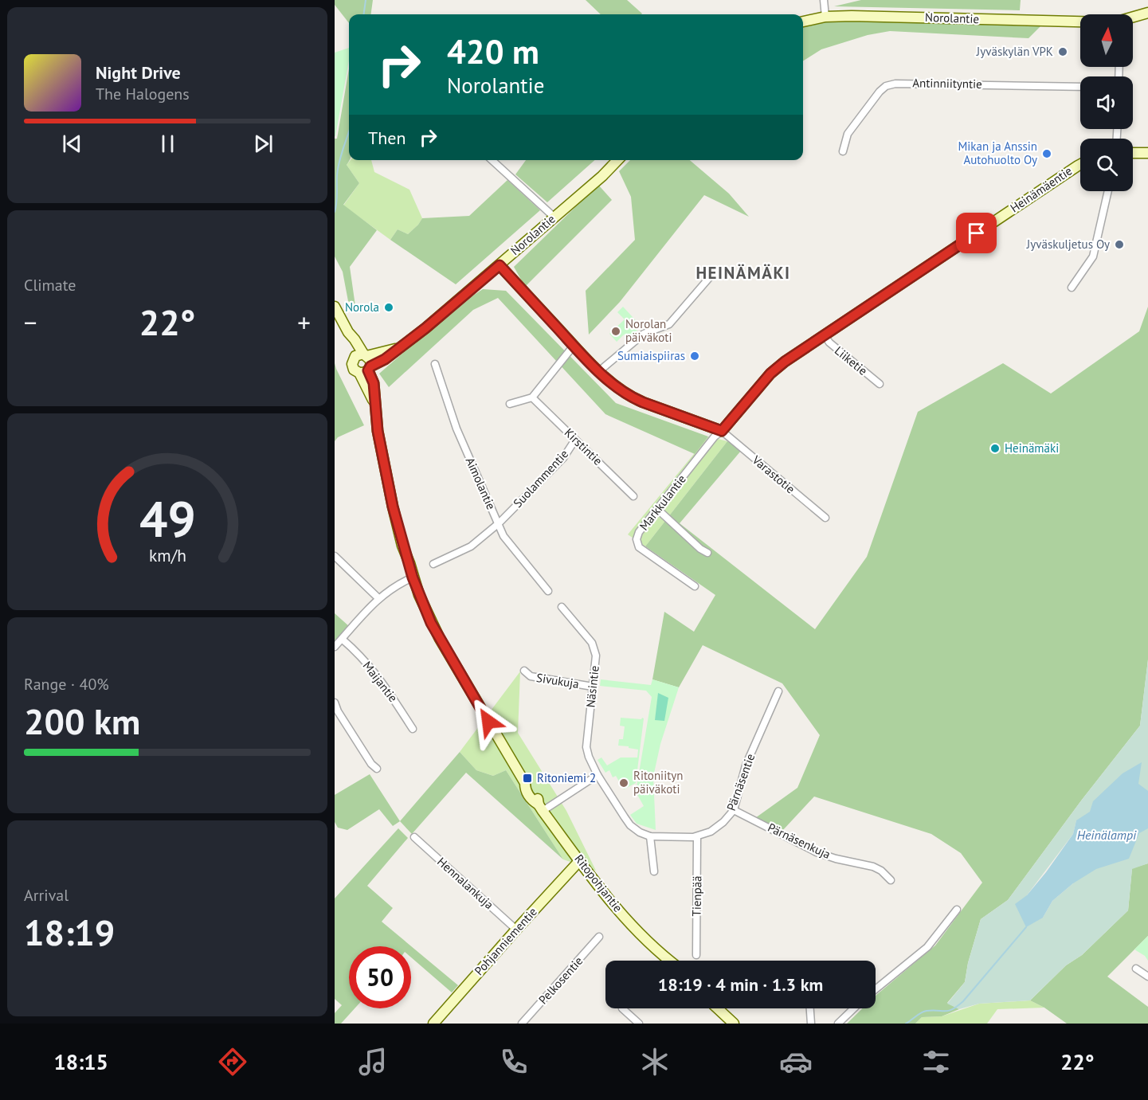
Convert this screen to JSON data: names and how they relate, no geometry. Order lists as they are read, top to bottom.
{
  "streets": {
    "street": [
      "Norolantie",
      "Antinniityntie",
      "Heinämäentie",
      "Liiketie",
      "Kirstintie",
      "Varastotie",
      "Suolammentie",
      "Aimolantie",
      "Markkulantie",
      "Sivukuja",
      "Maijantie",
      "Näsintie",
      "Pärnäsentie",
      "Pärnäsenkuja",
      "Hennalankuja",
      "Ritopohjantie",
      "Tienpää",
      "Pohjanniementie",
      "Pelkosentie"
    ]
  },
  "crossings": [
    ["Norolantie", "Ritopohjantie"],
    ["Heinämäentie", "Liiketie"],
    ["Heinämäentie", "Varastotie"],
    ["Heinämäentie", "Markkulantie"],
    ["Kirstintie", "Suolammentie"],
    ["Varastotie", "Markkulantie"],
    ["Suolammentie", "Aimolantie"],
    ["Sivukuja", "Näsintie"],
    ["Näsintie", "Pärnäsentie"],
    ["Pärnäsentie", "Pärnäsenkuja"],
    ["Pärnäsentie", "Tienpää"],
    ["Hennalankuja", "Pohjanniementie"],
    ["Ritopohjantie", "Pohjanniementie"]
  ],
  "districts": ["HEINÄMÄKI"],
  "water": ["Heinälampi"],
  "places": {
    "other": [
      "Jyväskylän VPK",
      "Mikan ja Anssin Autohuolto Oy",
      "Jyväskuljetus Oy",
      "Norola",
      "Norolan päiväkoti",
      "Sumiaispiiras",
      "Heinämäki",
      "Ritoniityn päiväkoti"
    ],
    "transit": ["Ritoniemi 2"]
  },
  "north": "top",
  "page": {
    "turn": ["420 m", "Norolantie"],
    "song": ["Night Drive", "The Halogens"],
    "then": "Then",
    "tile": [
      "Climate",
      ["Range · 40%", "200 km"],
      ["Arrival", "18:19"]
    ],
    "heat": ["−", "22°", "+"],
    "limit": "50",
    "trip": "18:19 · 4 min · 1.3 km",
    "tabs": ["18:15", "22°"],
    "gauge": ["49", "km/h"]
  }
}
